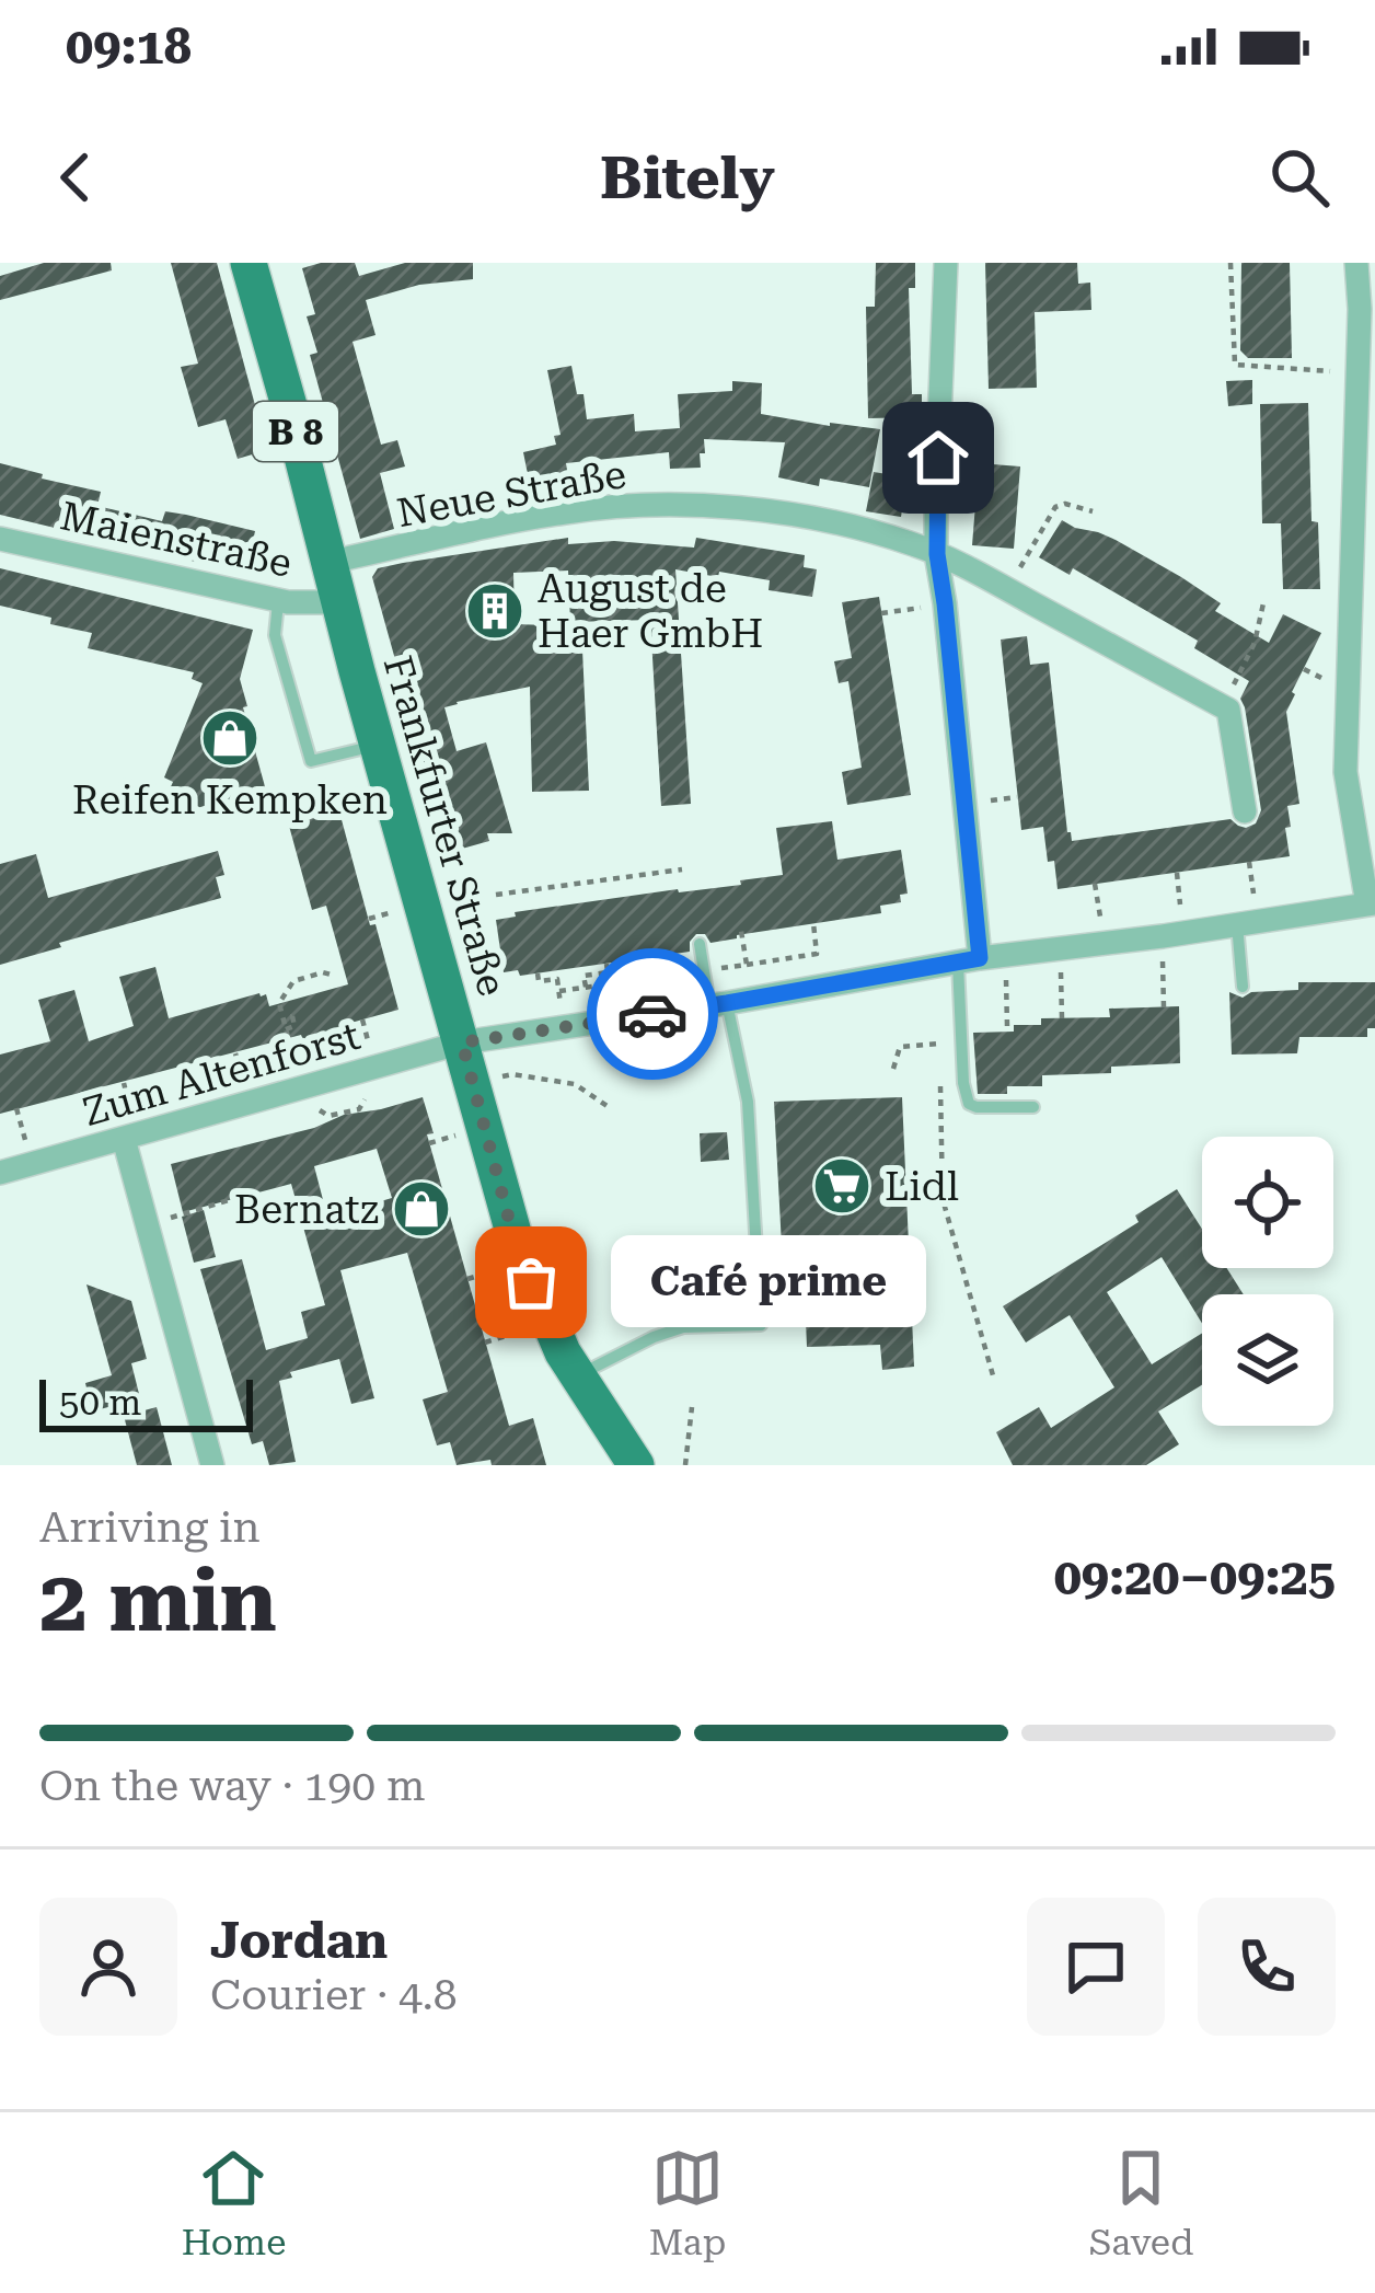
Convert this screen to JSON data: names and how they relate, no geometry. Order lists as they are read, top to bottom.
{
  "streets": {
    "main road": ["B 8", "Frankfurter Straße"],
    "street": ["Neue Straße", "Maienstraße", "Zum Altenforst"]
  },
  "crossings": [
    ["Neue Straße", "Frankfurter Straße"],
    ["Maienstraße", "Frankfurter Straße"],
    ["Frankfurter Straße", "Zum Altenforst"]
  ],
  "places": {
    "building": ["August de Haer GmbH"],
    "shop": ["Reifen Kempken", "Bernatz"],
    "supermarket": ["Lidl"],
    "other": ["Café prime"]
  },
  "scale_bar": "50 m",
  "page": {
    "status": "09:18",
    "header": "Bitely",
    "bubble": "Café prime",
    "scale": "50 m",
    "heading": ["2 min", "Arriving in", "09:20–09:25"],
    "panel": ["Jordan", "Courier · 4.8"],
    "bar": "On the way · 190 m",
    "tabs": ["Home", "Map", "Saved"]
  }
}
